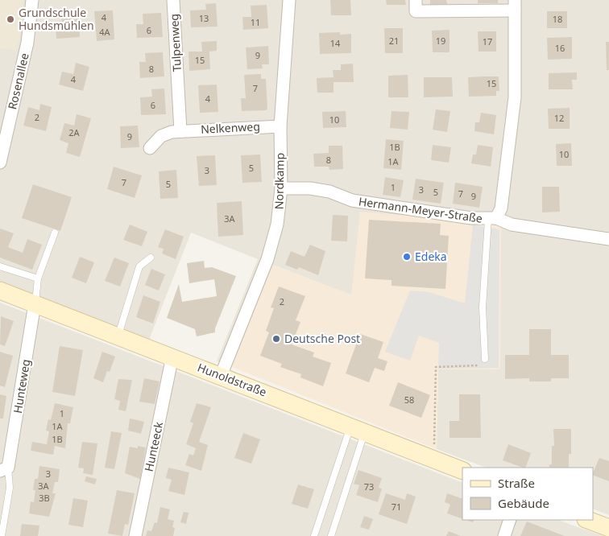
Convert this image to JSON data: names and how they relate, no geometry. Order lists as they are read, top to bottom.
{
  "streets": {
    "street": [
      "Tulpenweg",
      "Rosenallee",
      "Nelkenweg",
      "Nordkamp",
      "Hermann-Meyer-Straße",
      "Hunoldstraße",
      "Hunteweg",
      "Hunteeck"
    ]
  },
  "crossings": [
    ["Tulpenweg", "Nelkenweg"],
    ["Nelkenweg", "Nordkamp"],
    ["Nordkamp", "Hermann-Meyer-Straße"],
    ["Nordkamp", "Hunoldstraße"],
    ["Hunoldstraße", "Hunteweg"],
    ["Hunoldstraße", "Hunteeck"]
  ],
  "places": ["Grundschule Hundsmühlen", "Edeka", "Deutsche Post"],
  "house_numbers": [
    "4",
    "13",
    "18",
    "11",
    "6",
    "4A",
    "21",
    "19",
    "17",
    "14",
    "16",
    "9",
    "15",
    "8",
    "4",
    "15",
    "7",
    "4",
    "6",
    "2",
    "12",
    "10",
    "2A",
    "9",
    "1B",
    "10",
    "8",
    "1A",
    "5",
    "3",
    "7",
    "5",
    "1",
    "3",
    "5",
    "7",
    "9",
    "3A",
    "2",
    "58",
    "1",
    "1A",
    "1B",
    "3",
    "3A",
    "73",
    "3B",
    "71"
  ],
  "legend": ["Straße", "Gebäude"]
}
